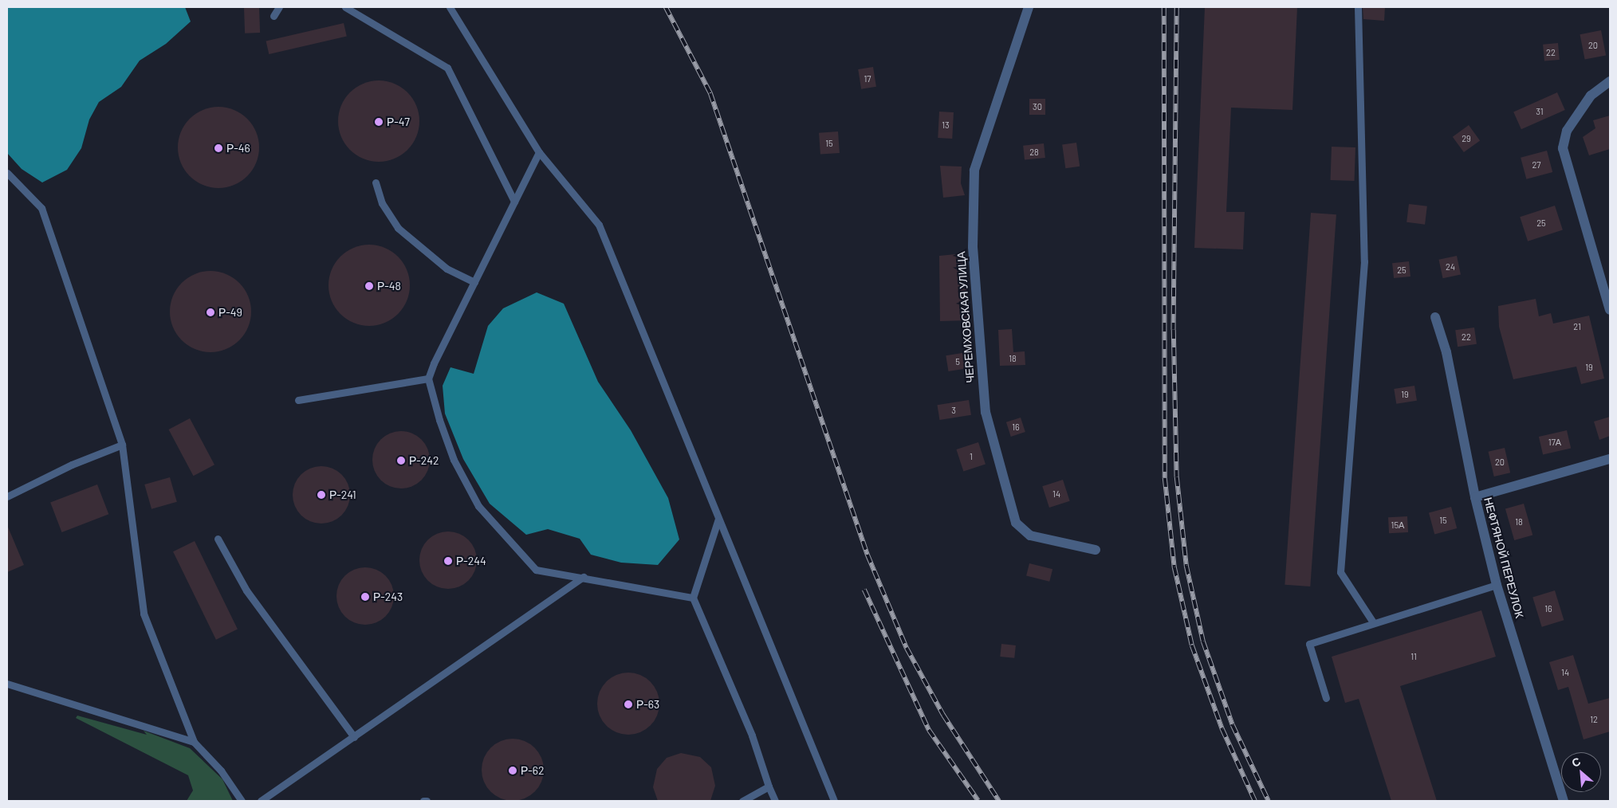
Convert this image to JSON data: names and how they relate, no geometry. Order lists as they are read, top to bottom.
{
  "streets": {
    "street": ["ЧЕРЕМХОВСКАЯ УЛИЦА", "НЕФТЯНОЙ ПЕРЕУЛОК"]
  },
  "places": [
    "Р-47",
    "Р-46",
    "Р-48",
    "Р-49",
    "Р-242",
    "Р-241",
    "Р-244",
    "Р-243",
    "Р-63",
    "Р-62"
  ],
  "house_numbers": [
    "20",
    "22",
    "17",
    "30",
    "31",
    "13",
    "29",
    "15",
    "28",
    "27",
    "25",
    "24",
    "25",
    "21",
    "22",
    "18",
    "5",
    "19",
    "19",
    "3",
    "16",
    "17А",
    "1",
    "20",
    "14",
    "15",
    "18",
    "15А",
    "16",
    "11",
    "14",
    "12"
  ],
  "north": "top left"
}
